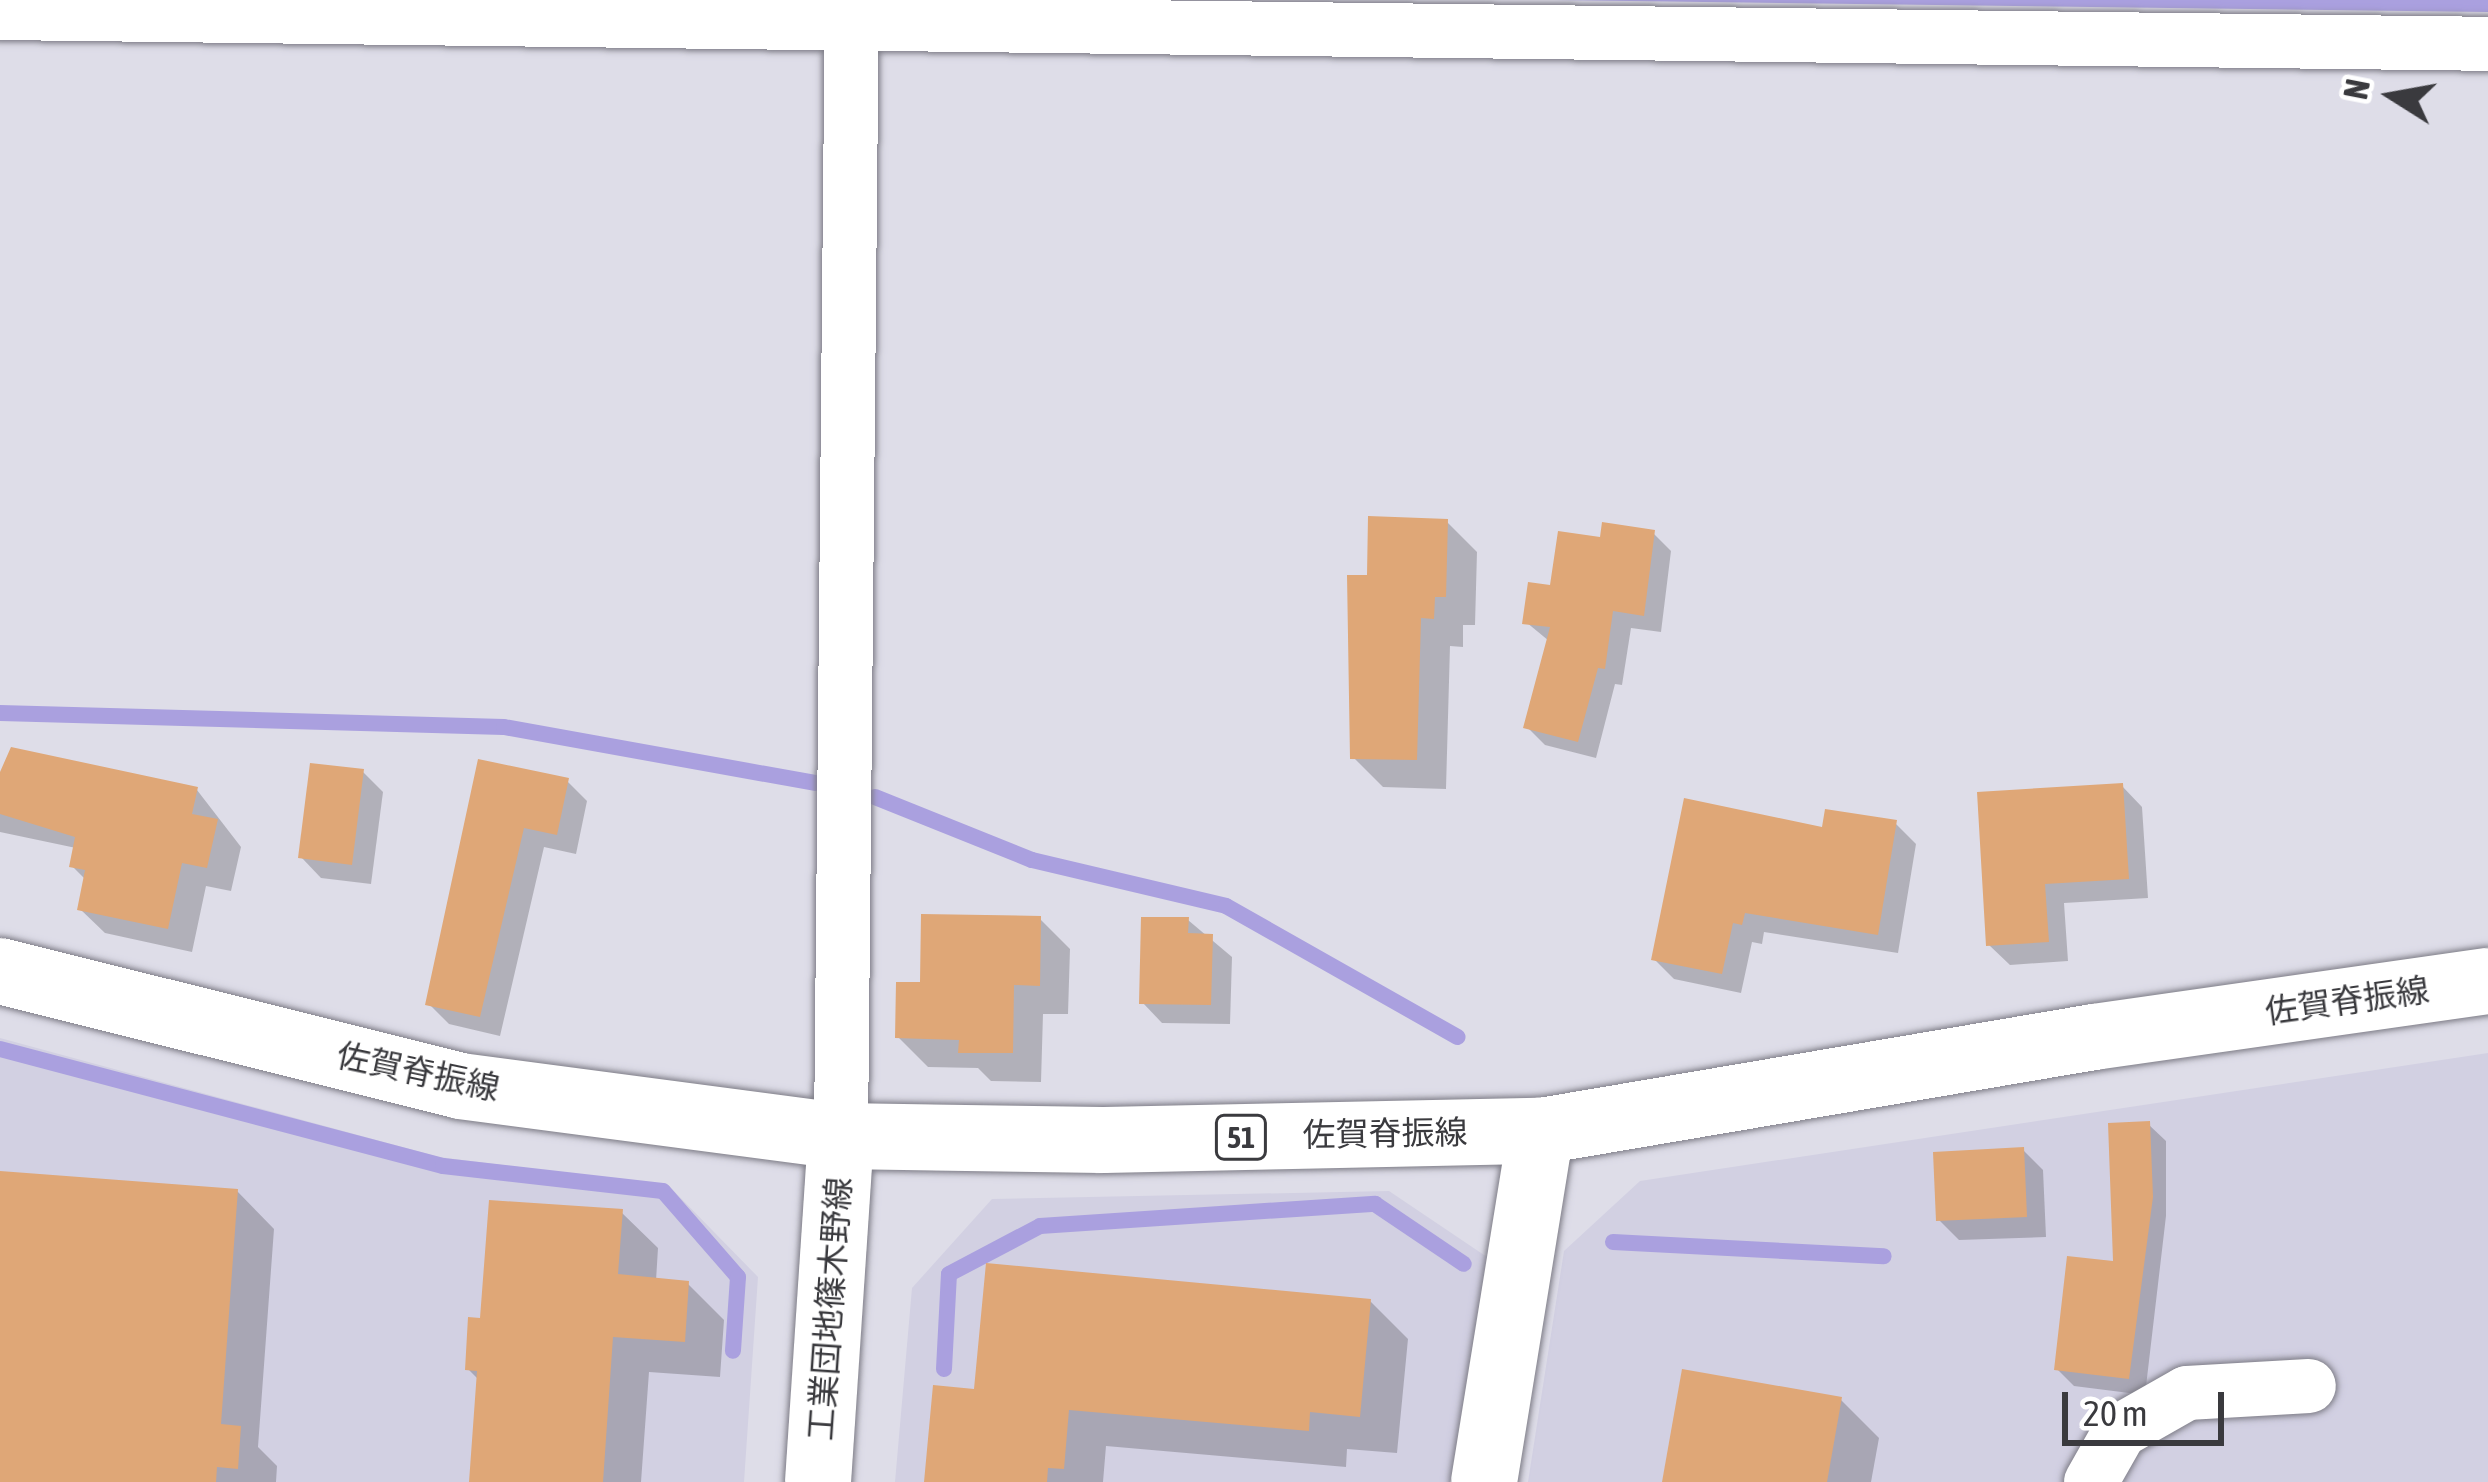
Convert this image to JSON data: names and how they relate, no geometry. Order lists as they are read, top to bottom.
{
  "streets": {
    "main road": ["佐賀脊振線", "51", "工業団地篠木野線"]
  },
  "crossings": [
    ["佐賀脊振線", "工業団地篠木野線"]
  ],
  "scale_bar": "20 m",
  "north": "left"
}
